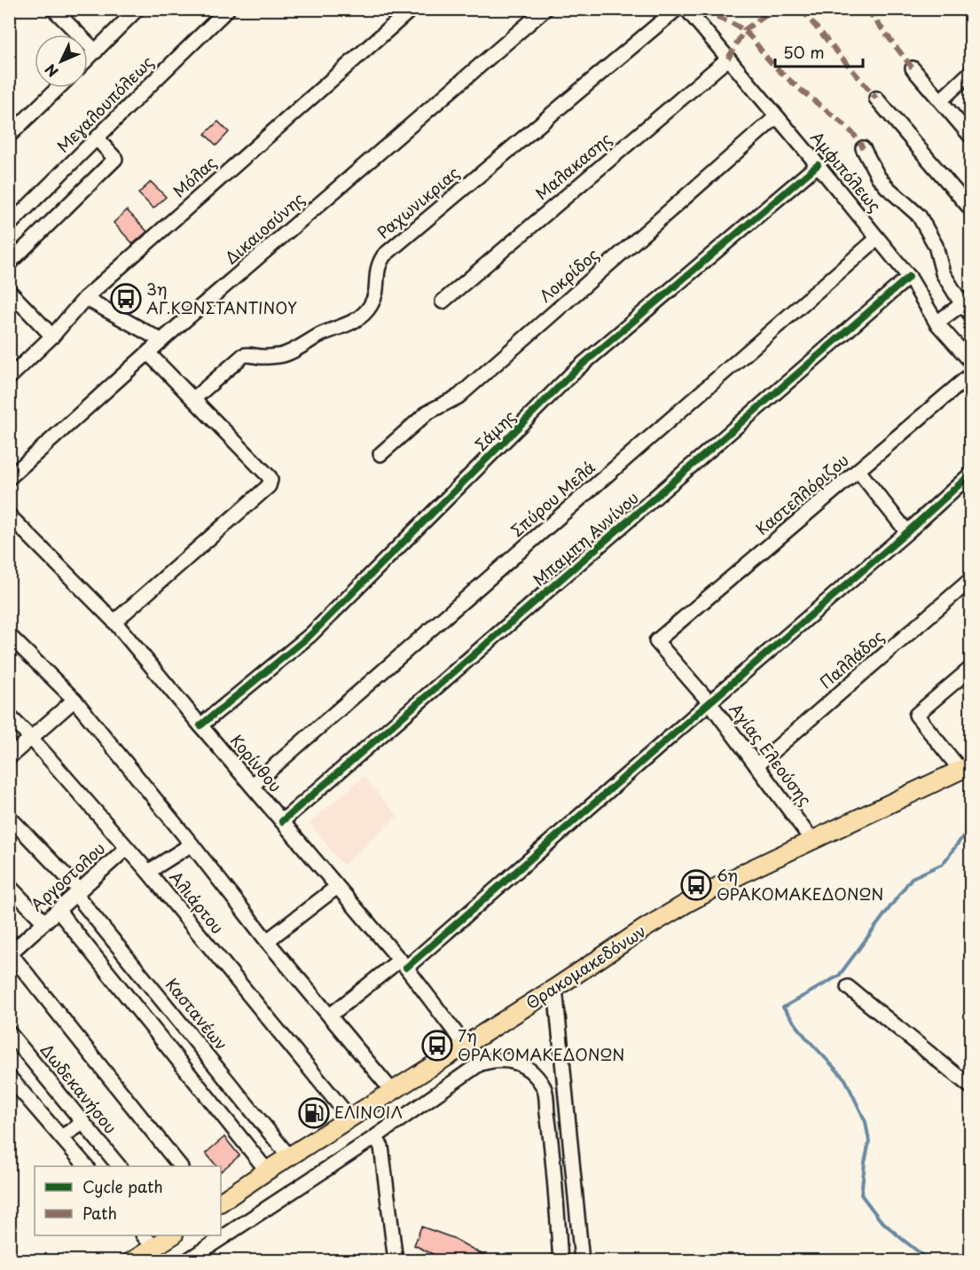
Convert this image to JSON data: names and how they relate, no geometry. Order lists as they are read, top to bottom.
{
  "streets": {
    "main road": ["Θρακομακεδόνων"],
    "street": [
      "Μεγαλουπόλεως",
      "Μαλακασης",
      "Αμφιπόλεως",
      "Μόλας",
      "Ραχωνικριας",
      "Δικαιοσύνης",
      "Λοκρίδος",
      "Σάμης",
      "Καστελλόριζου",
      "Σπύρου Μελά",
      "Μπαμπη Αννίνου",
      "Παλλάδος",
      "Αγίας Ελεούσης",
      "Κορίνθου",
      "Αργοστολου",
      "Αλιάρτου",
      "Καστανέων",
      "Δωδεκανήσου"
    ]
  },
  "crossings": [
    ["Μαλακασης", "Αμφιπόλεως"],
    ["Αμφιπόλεως", "Λοκρίδος"],
    ["Αμφιπόλεως", "Σάμης"],
    ["Αμφιπόλεως", "Σπύρου Μελά"],
    ["Αμφιπόλεως", "Μπαμπη Αννίνου"],
    ["Σάμης", "Κορίνθου"],
    ["Καστελλόριζου", "Αγίας Ελεούσης"],
    ["Σπύρου Μελά", "Κορίνθου"],
    ["Μπαμπη Αννίνου", "Κορίνθου"],
    ["Παλλάδος", "Αγίας Ελεούσης"],
    ["Αγίας Ελεούσης", "Θρακομακεδόνων"],
    ["Κορίνθου", "Θρακομακεδόνων"],
    ["Αργοστολου", "Αλιάρτου"],
    ["Αργοστολου", "Καστανέων"],
    ["Αλιάρτου", "Θρακομακεδόνων"],
    ["Θρακομακεδόνων", "Καστανέων"]
  ],
  "places": {
    "bus stop": ["3η ΑΓ.ΚΩΝΣΤΑΝΤΙΝΟΥ", "6η ΘΡΑΚΟΜΑΚΕΔΟΝΩΝ", "7η ΘΡΑΚΟΜΑΚΕΔΟΝΩΝ"],
    "fuel station": ["ΕΛΙΝΟΙΛ"]
  },
  "legend": ["Cycle path", "Path"],
  "scale_bar": "50 m",
  "north": "bottom left"
}
